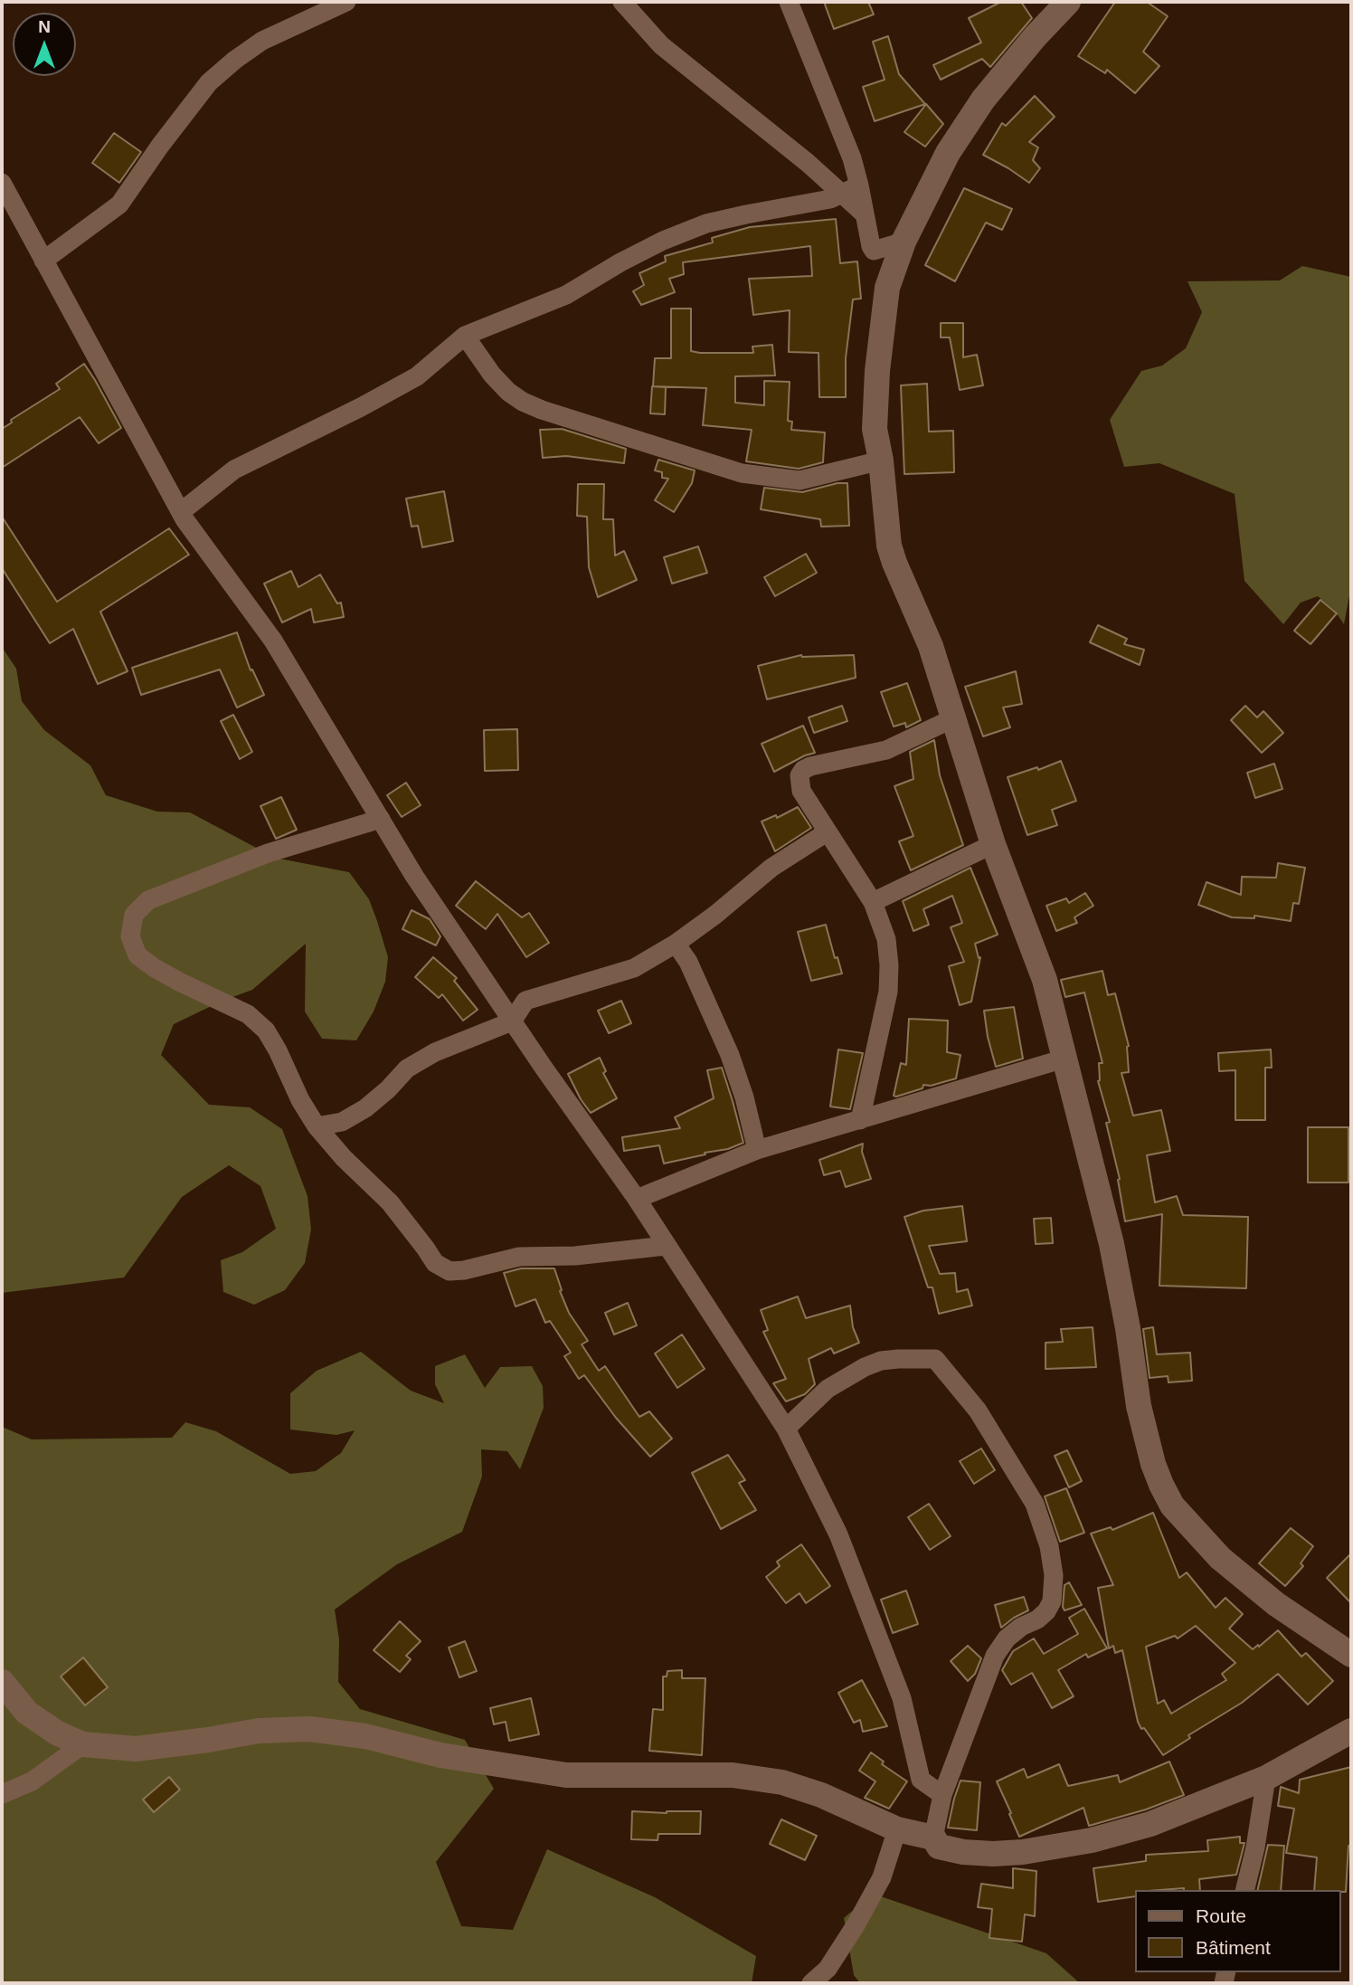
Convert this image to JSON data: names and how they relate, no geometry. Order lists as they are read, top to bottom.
{
  "legend": ["Route", "Bâtiment"],
  "north": "top"
}
